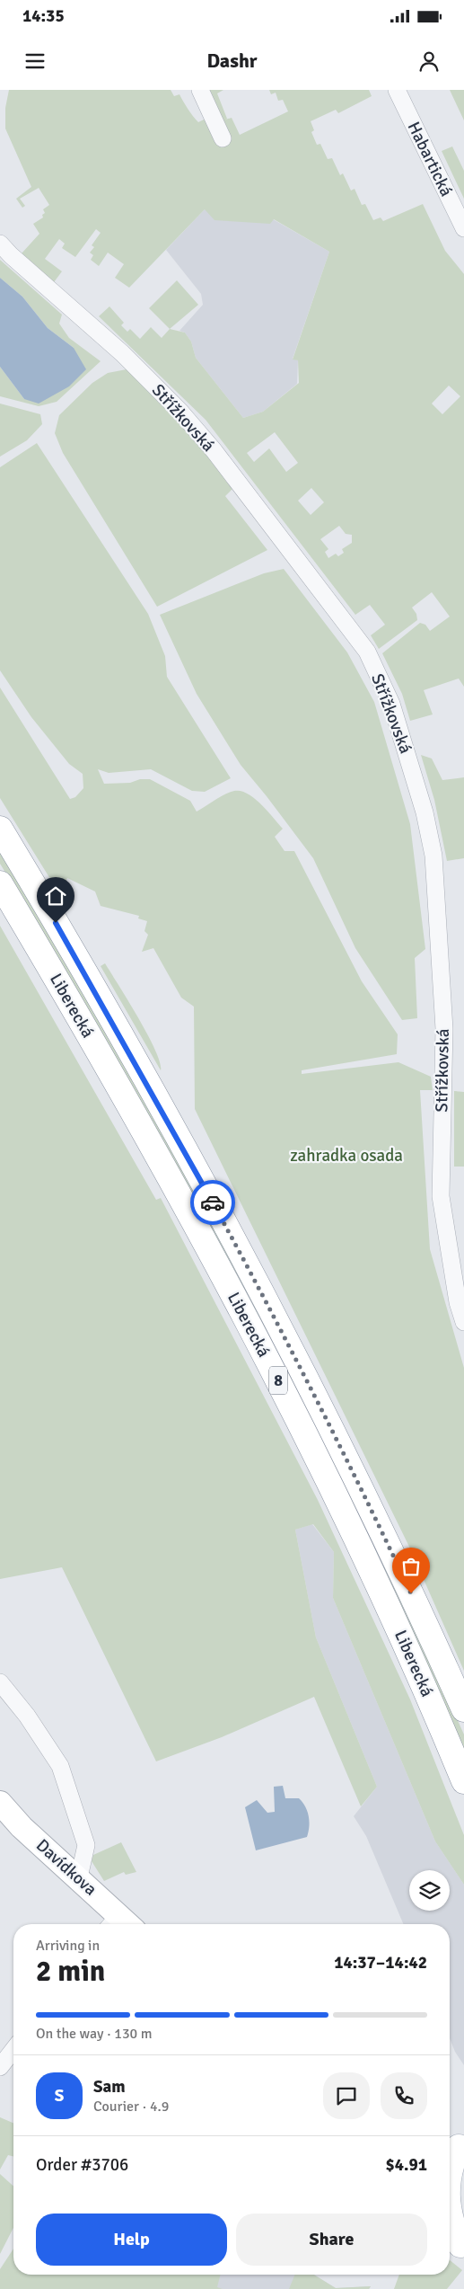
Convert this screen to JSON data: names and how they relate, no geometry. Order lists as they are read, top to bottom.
{
  "streets": {
    "main road": ["Liberecká", "8"],
    "street": ["Habartická", "Střížkovská", "Davídkova"]
  },
  "parks": ["zahradka osada"],
  "page": {
    "status": "14:35",
    "header": "Dashr",
    "heading": ["2 min", "Arriving in", "14:37–14:42"],
    "panel": [
      "Sam",
      "Courier · 4.9",
      "Order #3706",
      "$4.91"
    ],
    "bar": "On the way · 130 m",
    "round": "S",
    "buttons": ["Help", "Share"]
  }
}
